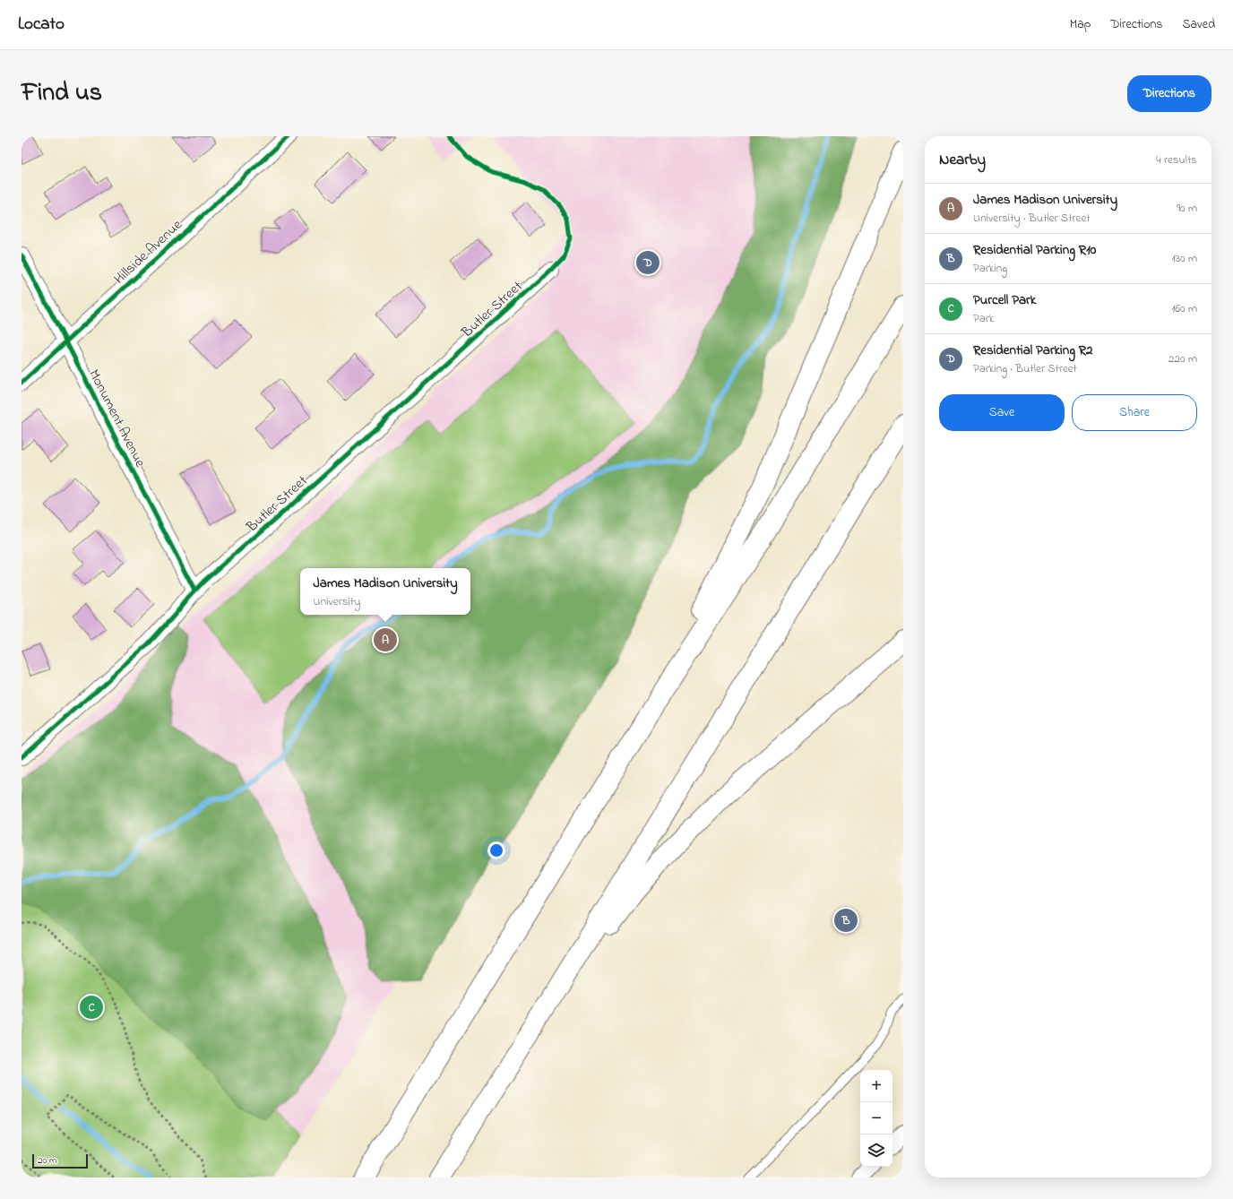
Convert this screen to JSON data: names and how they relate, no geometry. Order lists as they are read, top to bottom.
{
  "streets": {
    "street": ["Hillside Avenue", "Butler Street", "Monument Avenue"]
  },
  "crossings": [
    ["Hillside Avenue", "Monument Avenue"],
    ["Butler Street", "Monument Avenue"]
  ],
  "scale_bar": "20 m",
  "page": {
    "header": "Locato",
    "nav": ["Map", "Directions", "Saved"],
    "title": "Find us",
    "buttons": [
      "Directions",
      ["Save", "Share"]
    ],
    "heading": ["Nearby", "4 results"],
    "list": [
      {
        "mark": "A",
        "name": "James Madison University",
        "note": "University · Butler Street",
        "value": "90 m"
      },
      {
        "mark": "B",
        "name": "Residential Parking R10",
        "note": "Parking",
        "value": "130 m"
      },
      {
        "mark": "C",
        "name": "Purcell Park",
        "note": "Park",
        "value": "160 m"
      },
      {
        "mark": "D",
        "name": "Residential Parking R2",
        "note": "Parking · Butler Street",
        "value": "220 m"
      }
    ],
    "pins": [
      "D",
      "A",
      "B",
      "C"
    ],
    "popup": ["James Madison University", "University"],
    "map_buttons": ["+", "−"],
    "scale": "20 m"
  }
}
